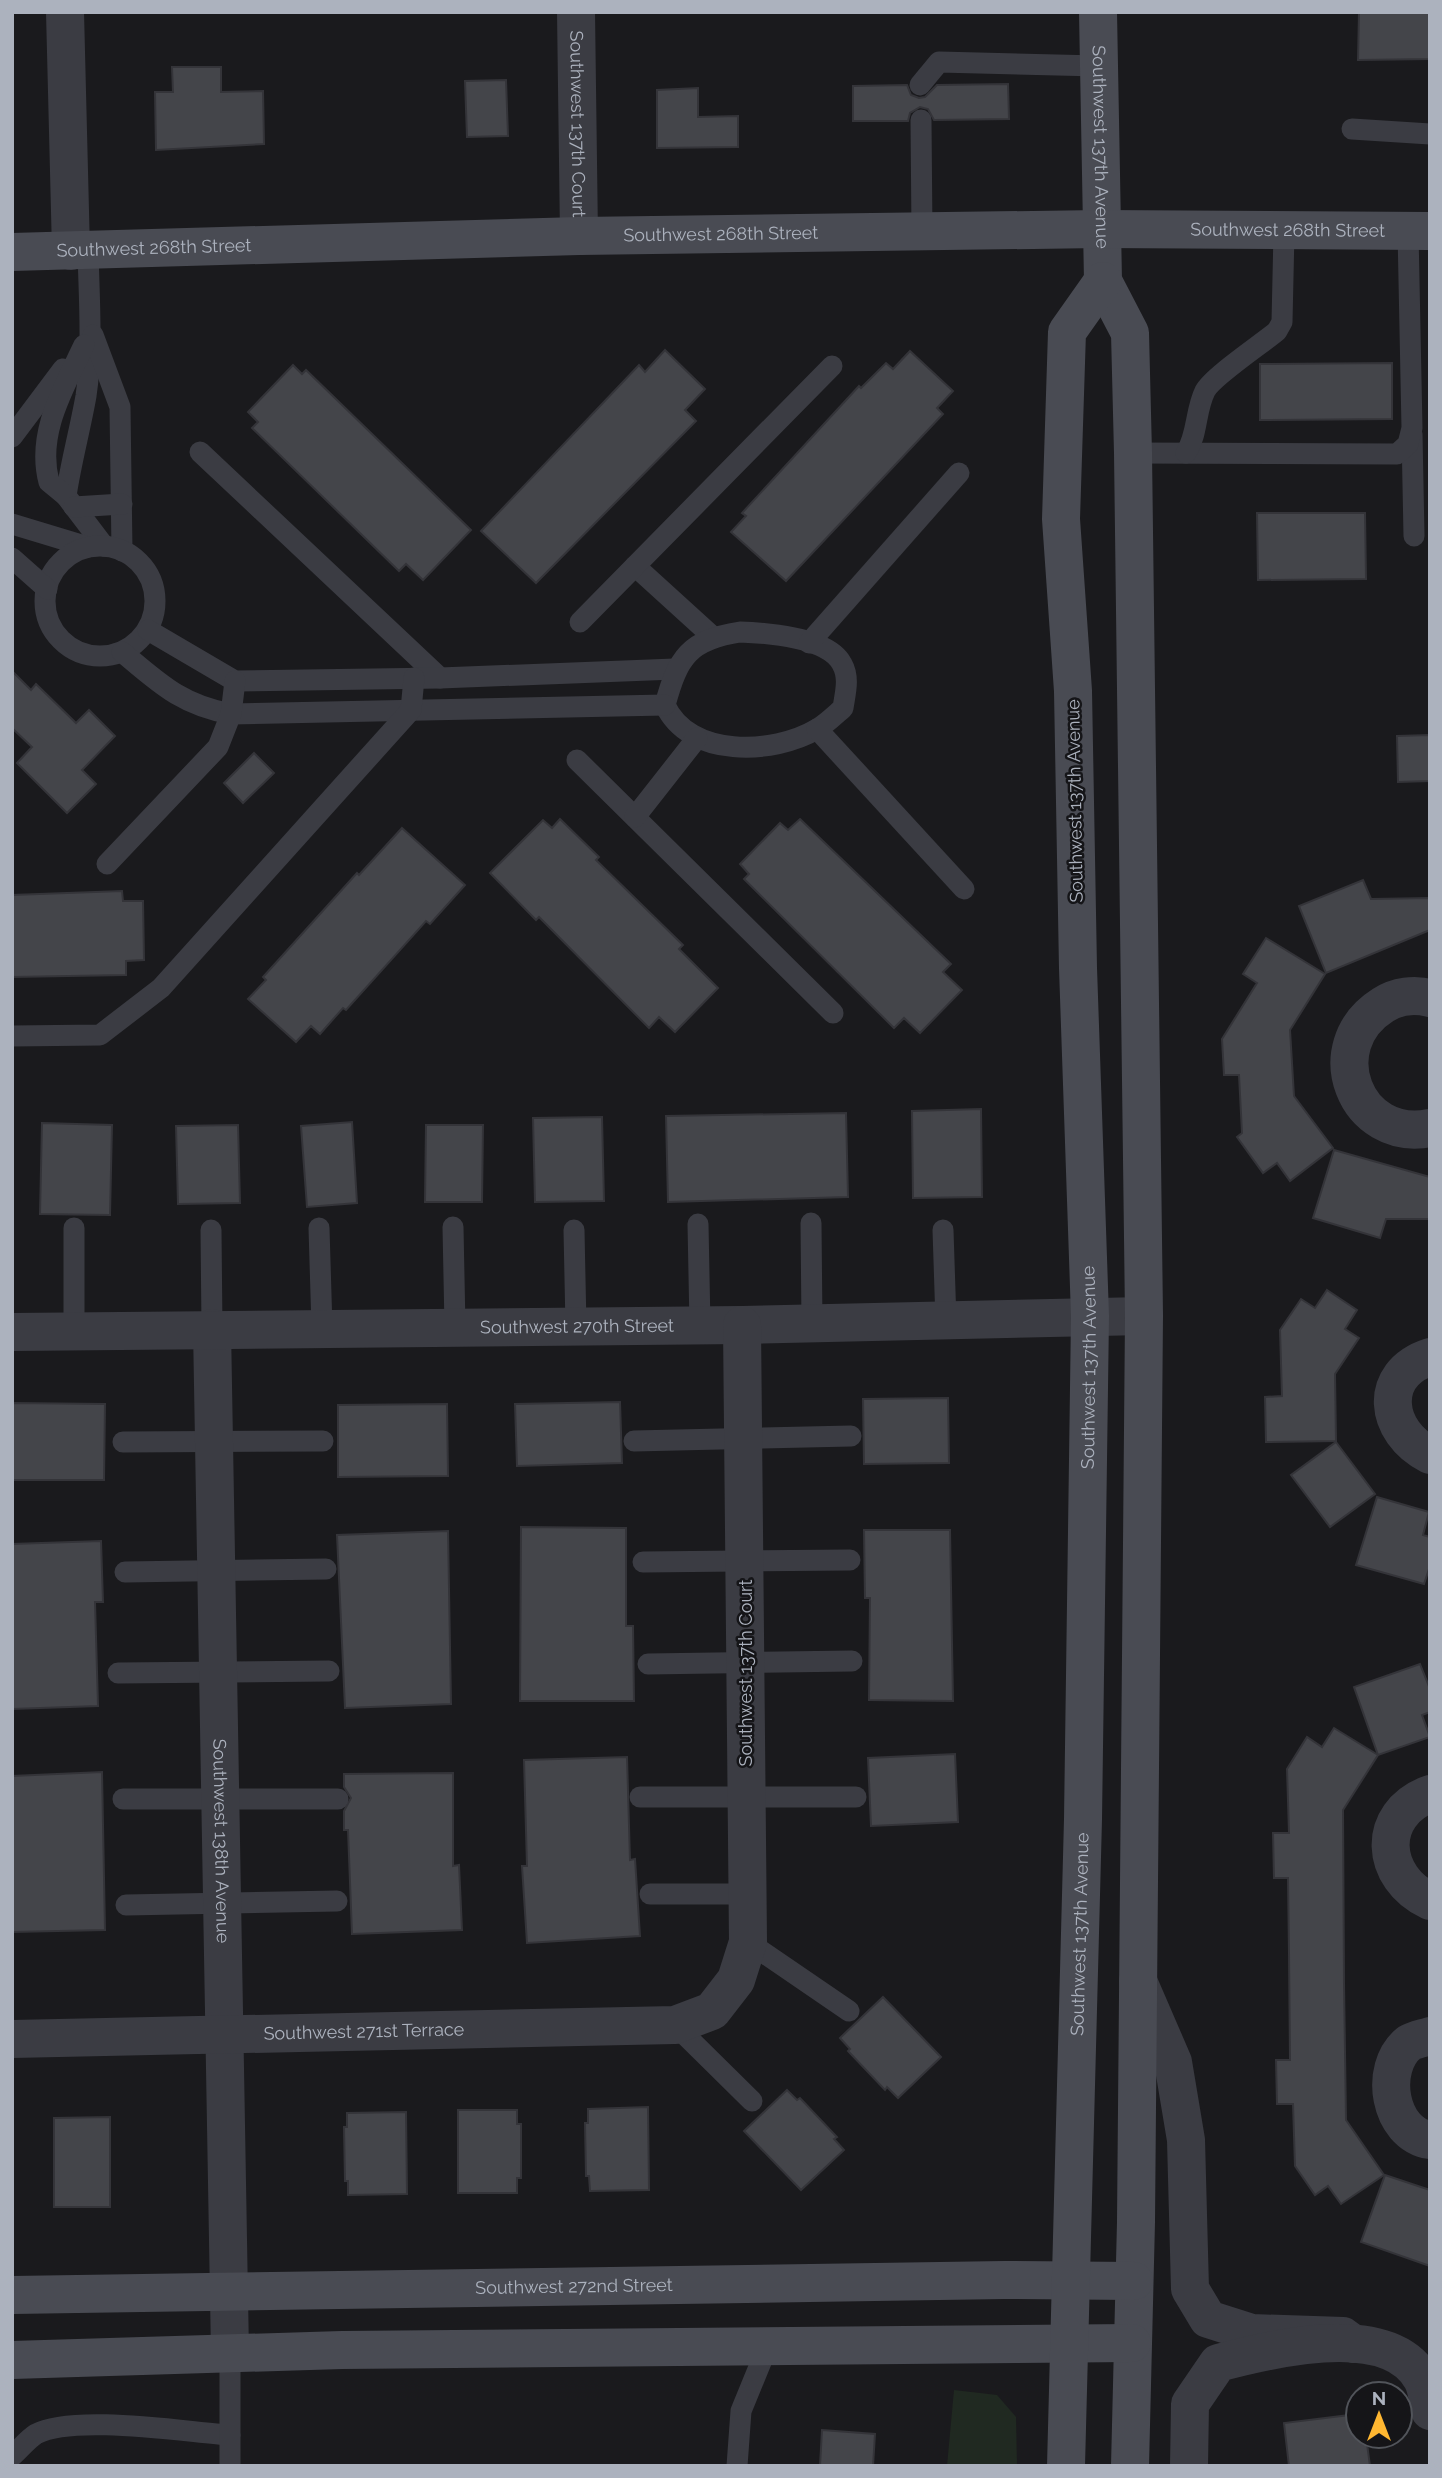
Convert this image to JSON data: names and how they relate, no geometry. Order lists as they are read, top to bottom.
{
  "streets": {
    "main road": ["Southwest 137th Avenue", "Southwest 268th Street", "Southwest 272nd Street"],
    "street": [
      "Southwest 137th Court",
      "Southwest 270th Street",
      "Southwest 138th Avenue",
      "Southwest 271st Terrace"
    ]
  },
  "crossings": [
    ["Southwest 137th Court", "Southwest 268th Street"],
    ["Southwest 137th Court", "Southwest 270th Street"],
    ["Southwest 137th Court", "Southwest 271st Terrace"],
    ["Southwest 137th Avenue", "Southwest 268th Street"],
    ["Southwest 137th Avenue", "Southwest 270th Street"],
    ["Southwest 137th Avenue", "Southwest 272nd Street"],
    ["Southwest 270th Street", "Southwest 138th Avenue"],
    ["Southwest 138th Avenue", "Southwest 271st Terrace"],
    ["Southwest 138th Avenue", "Southwest 272nd Street"]
  ],
  "north": "top"
}
